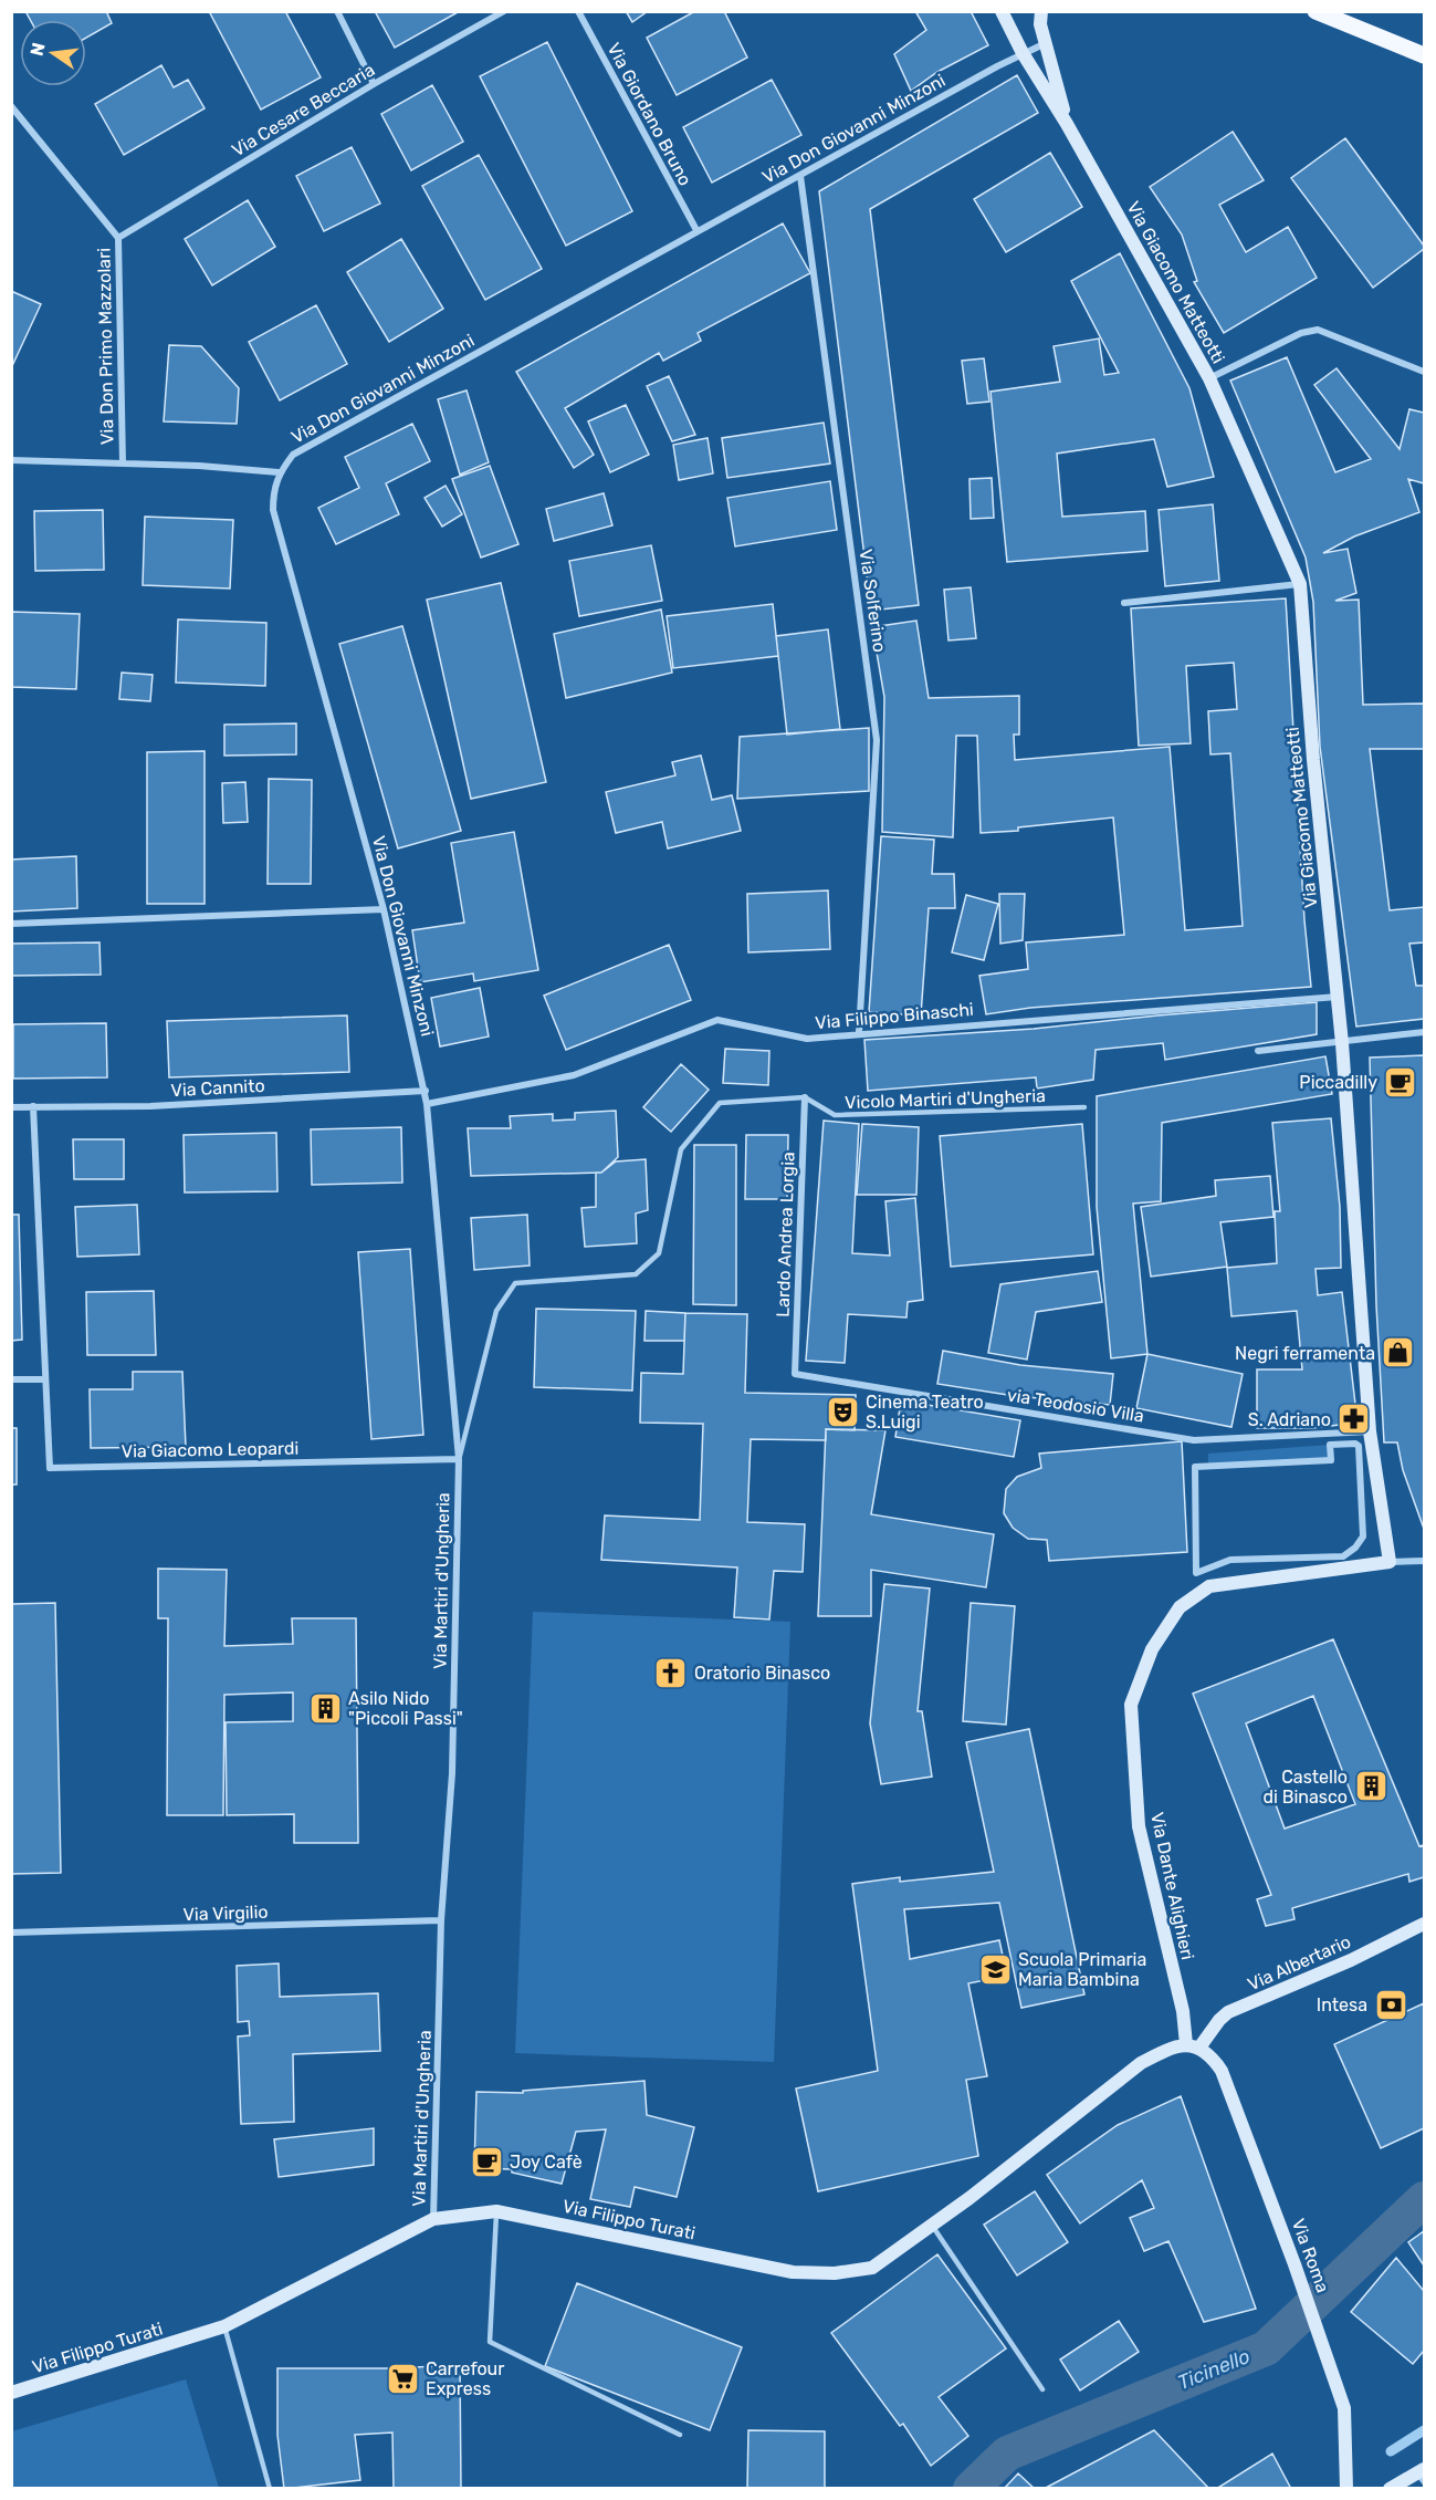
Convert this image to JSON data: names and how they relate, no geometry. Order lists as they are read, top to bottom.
{
  "streets": {
    "street": [
      "Via Cesare Beccaria",
      "Via Giordano Bruno",
      "Via Don Giovanni Minzoni",
      "Via Giacomo Matteotti",
      "Via Don Primo Mazzolari",
      "Via Solferino",
      "Via Filippo Binaschi",
      "Via Cannito",
      "Lardo Andrea Lorgia",
      "via Teodosio Villa",
      "Via Giacomo Leopardi",
      "Via Martiri d'Ungheria",
      "Via Dante Alighieri",
      "Via Virgilio",
      "Via Albertario",
      "Via Filippo Turati",
      "Via Roma"
    ],
    "lane": ["Vicolo Martiri d'Ungheria"]
  },
  "crossings": [
    ["Via Cesare Beccaria", "Via Don Primo Mazzolari"],
    ["Via Giordano Bruno", "Via Don Giovanni Minzoni"],
    ["Via Don Giovanni Minzoni", "Via Giacomo Matteotti"],
    ["Via Don Giovanni Minzoni", "Via Solferino"],
    ["Via Don Giovanni Minzoni", "Via Filippo Binaschi"],
    ["Via Don Giovanni Minzoni", "Via Cannito"],
    ["Via Don Giovanni Minzoni", "Via Martiri d'Ungheria"],
    ["Via Giacomo Matteotti", "Via Filippo Binaschi"],
    ["Via Giacomo Matteotti", "via Teodosio Villa"],
    ["Via Giacomo Matteotti", "Via Dante Alighieri"],
    ["Via Solferino", "Via Filippo Binaschi"],
    ["Via Filippo Binaschi", "Via Martiri d'Ungheria"],
    ["Via Cannito", "Via Giacomo Leopardi"],
    ["Vicolo Martiri d'Ungheria", "Lardo Andrea Lorgia"],
    ["Lardo Andrea Lorgia", "via Teodosio Villa"],
    ["Via Giacomo Leopardi", "Via Martiri d'Ungheria"],
    ["Via Martiri d'Ungheria", "Via Virgilio"],
    ["Via Martiri d'Ungheria", "Via Filippo Turati"],
    ["Via Dante Alighieri", "Via Albertario"],
    ["Via Dante Alighieri", "Via Filippo Turati"],
    ["Via Dante Alighieri", "Via Roma"],
    ["Via Albertario", "Via Filippo Turati"],
    ["Via Albertario", "Via Roma"],
    ["Via Filippo Turati", "Via Roma"]
  ],
  "water": ["Ticinello"],
  "places": {
    "cafe": ["Piccadilly", "Joy Cafè"],
    "shop": ["Negri ferramenta"],
    "theatre": ["Cinema Teatro S.Luigi"],
    "pharmacy": ["S. Adriano"],
    "church": ["Oratorio Binasco"],
    "building": ["Asilo Nido \"Piccoli Passi\"", "Castello di Binasco"],
    "school or university": ["Scuola Primaria Maria Bambina"],
    "bank": ["Intesa"],
    "supermarket": ["Carrefour Express"]
  },
  "north": "left"
}
